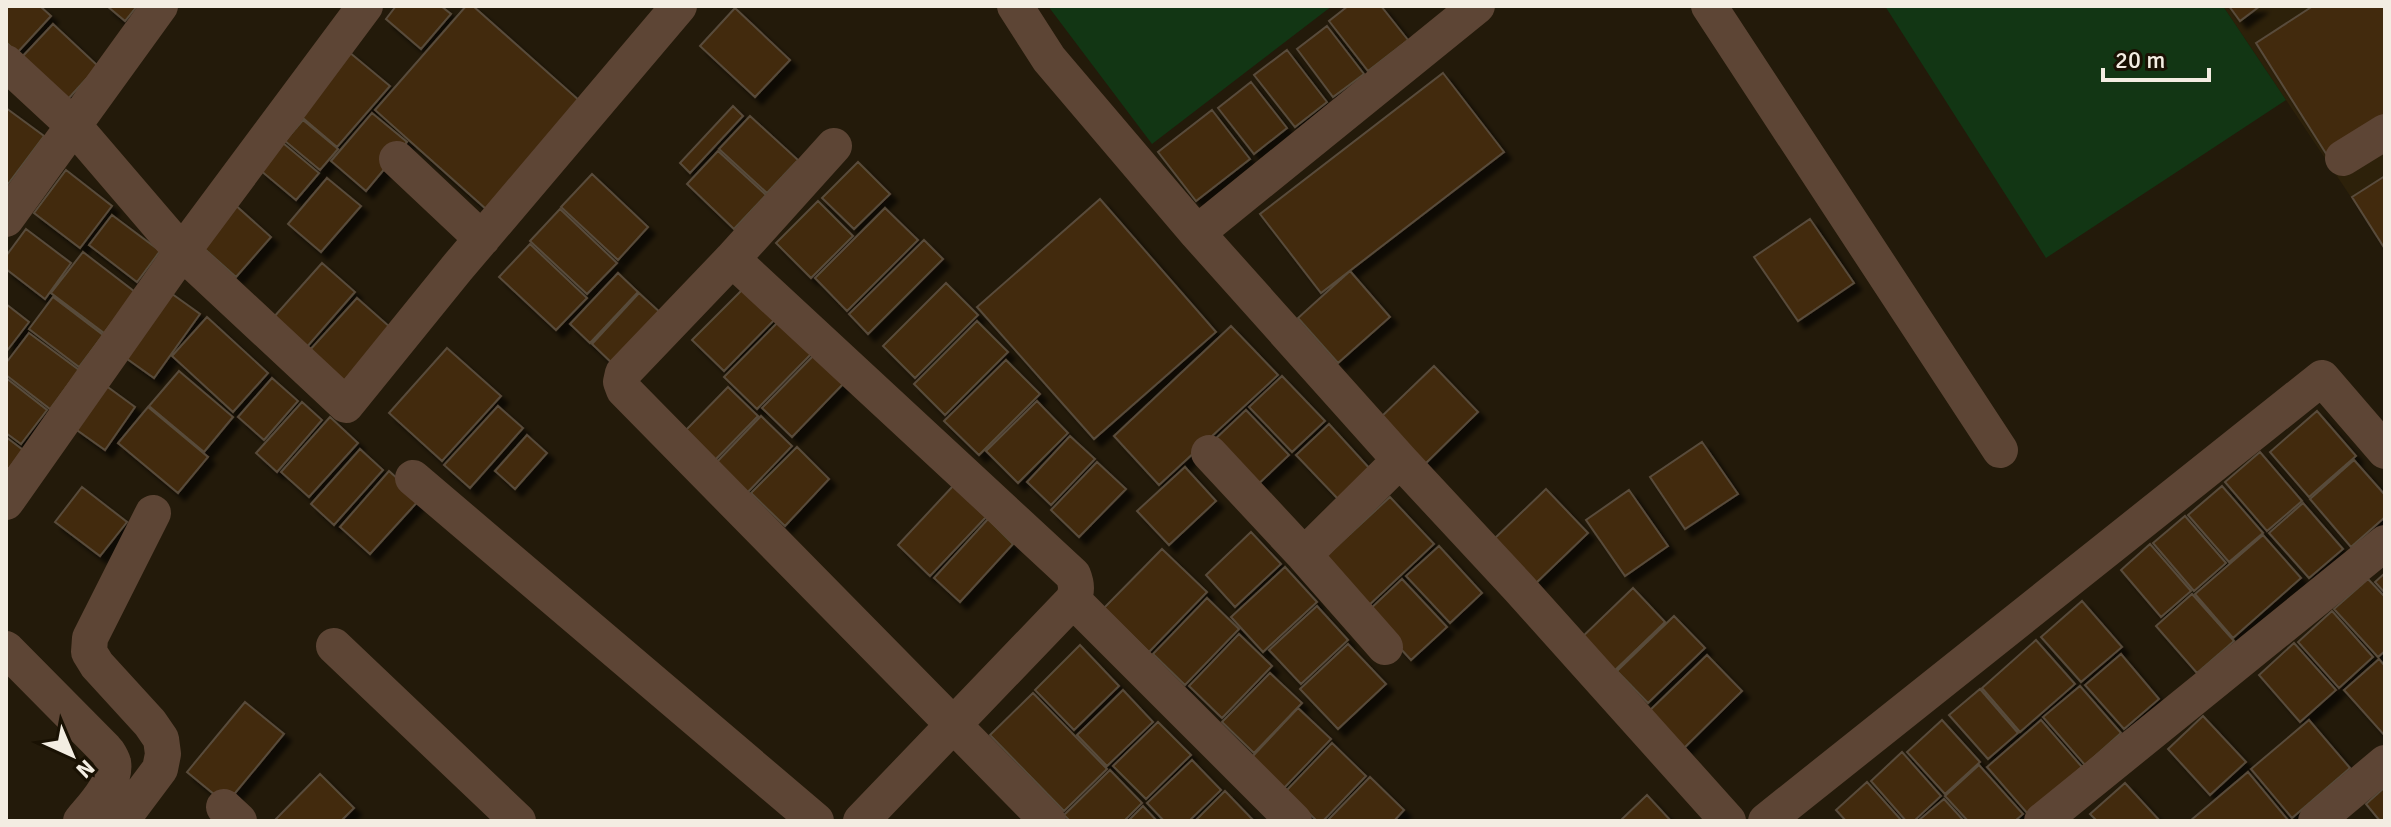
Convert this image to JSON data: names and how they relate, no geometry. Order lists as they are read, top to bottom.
{
  "scale_bar": "20 m",
  "north": "bottom right"
}
